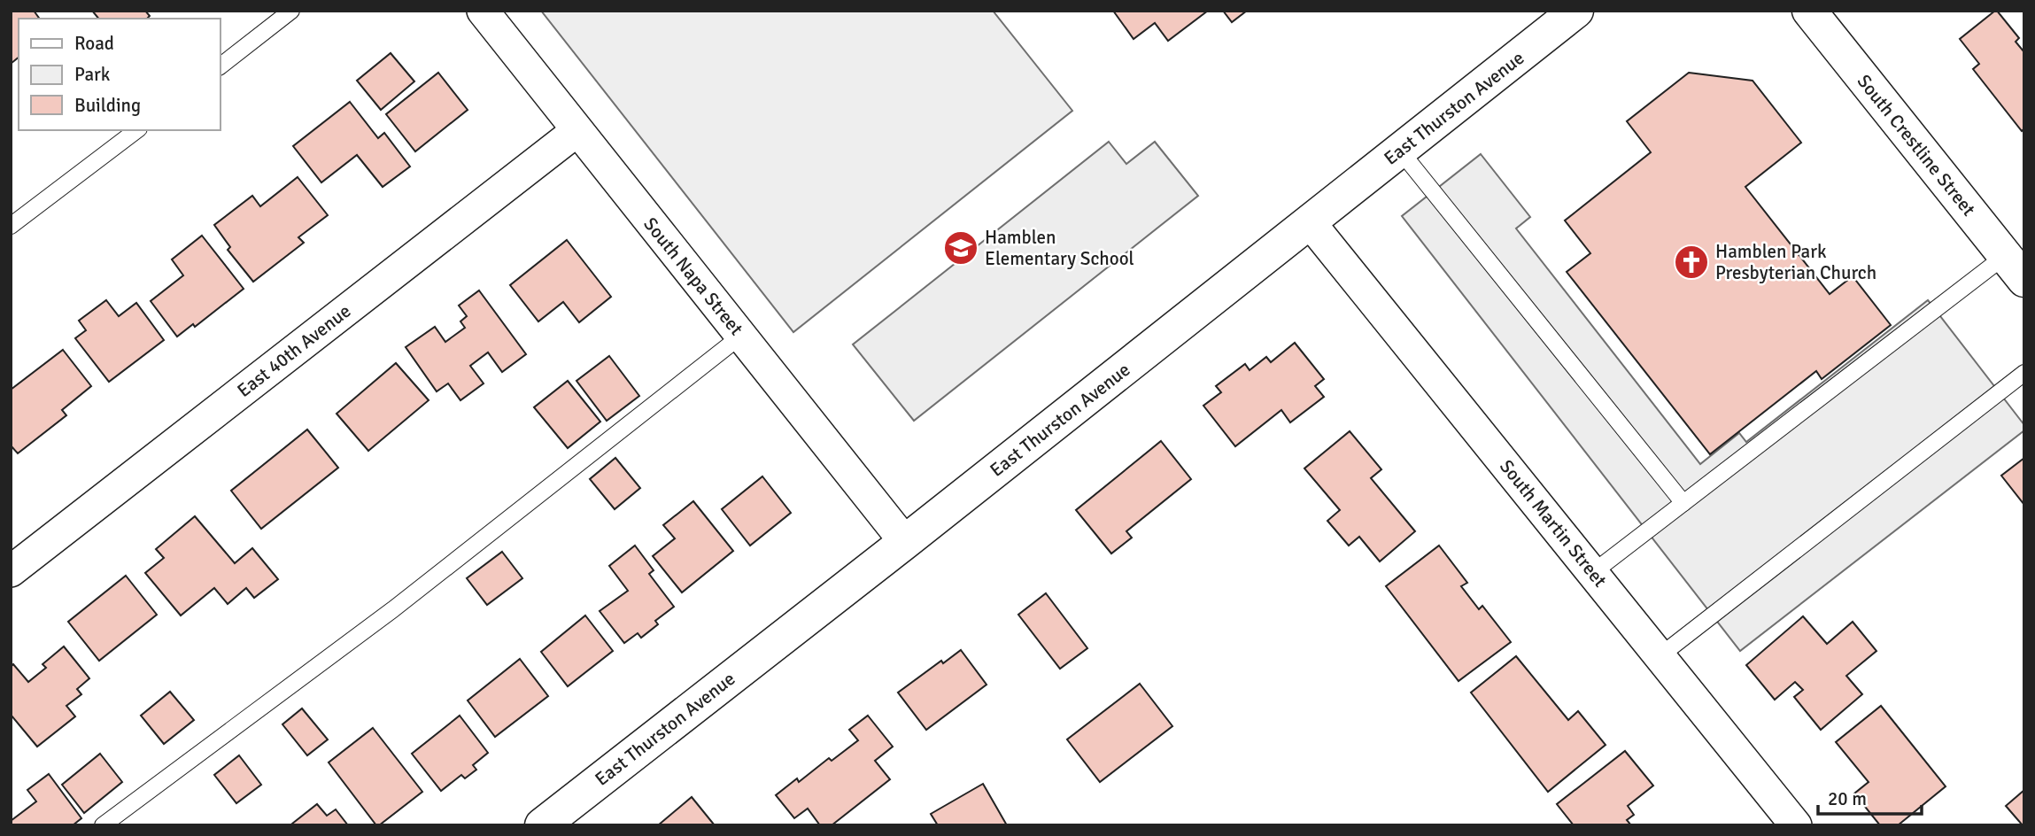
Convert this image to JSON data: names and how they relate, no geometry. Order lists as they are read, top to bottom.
{
  "streets": {
    "street": [
      "East Thurston Avenue",
      "South Crestline Street",
      "South Napa Street",
      "East 40th Avenue",
      "South Martin Street"
    ]
  },
  "crossings": [
    ["East Thurston Avenue", "South Napa Street"],
    ["East Thurston Avenue", "South Martin Street"],
    ["South Napa Street", "East 40th Avenue"]
  ],
  "places": {
    "school or university": ["Hamblen Elementary School"],
    "church": ["Hamblen Park Presbyterian Church"]
  },
  "legend": ["Road", "Park", "Building"],
  "scale_bar": "20 m"
}
